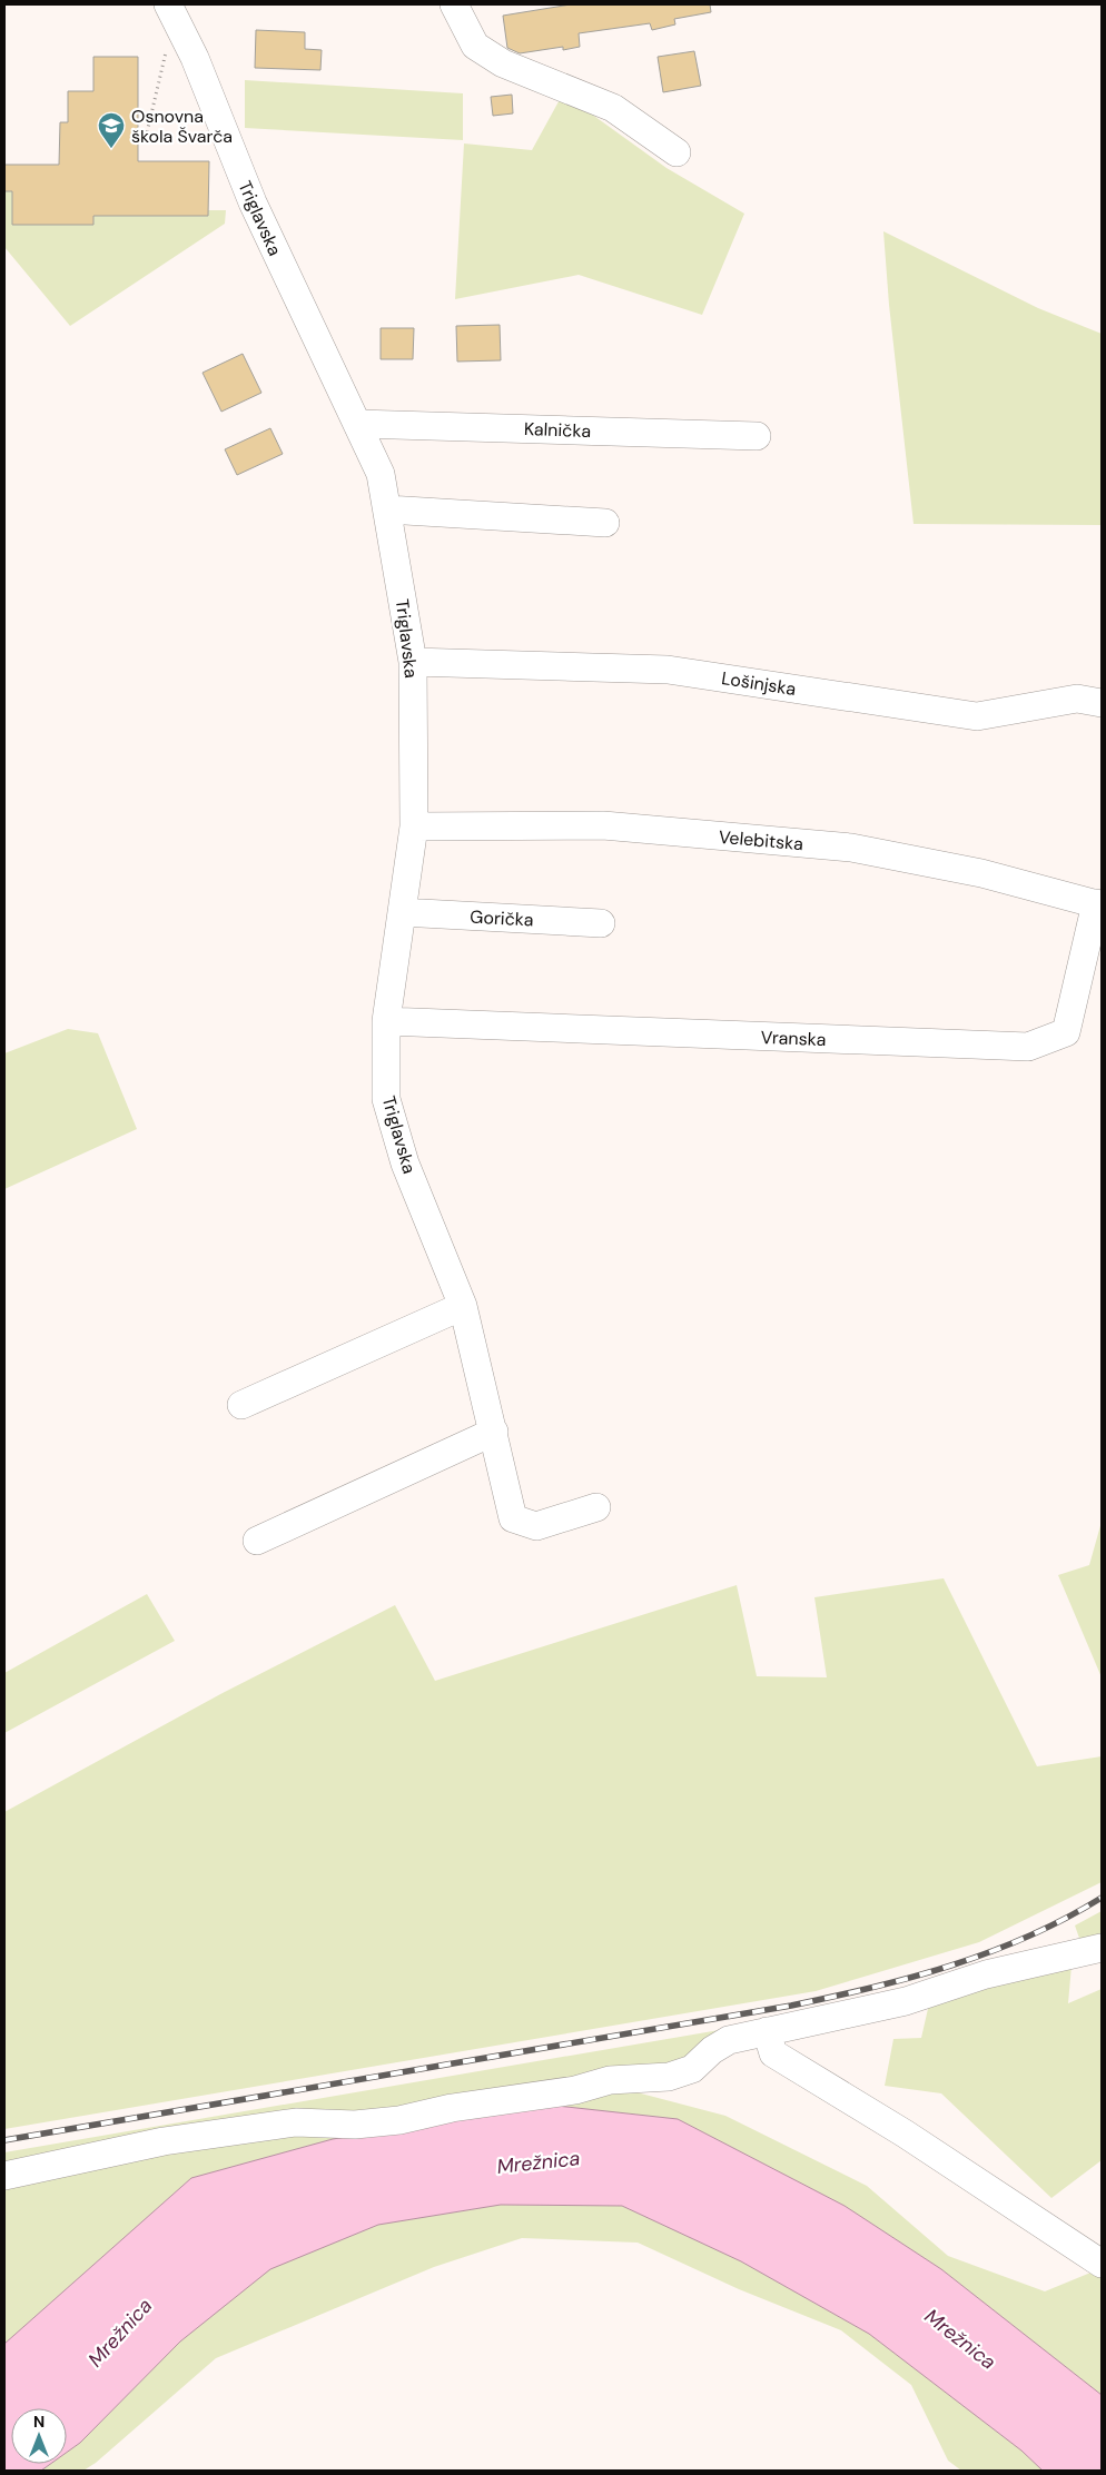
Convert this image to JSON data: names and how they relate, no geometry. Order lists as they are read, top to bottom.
{
  "streets": {
    "street": [
      "Triglavska",
      "Kalnička",
      "Lošinjska",
      "Velebitska",
      "Gorička",
      "Vranska"
    ]
  },
  "crossings": [
    ["Triglavska", "Kalnička"],
    ["Triglavska", "Lošinjska"],
    ["Triglavska", "Velebitska"],
    ["Triglavska", "Gorička"],
    ["Triglavska", "Vranska"],
    ["Velebitska", "Vranska"]
  ],
  "water": ["Mrežnica"],
  "places": {
    "school or university": ["Osnovna škola Švarča"]
  },
  "north": "top"
}
